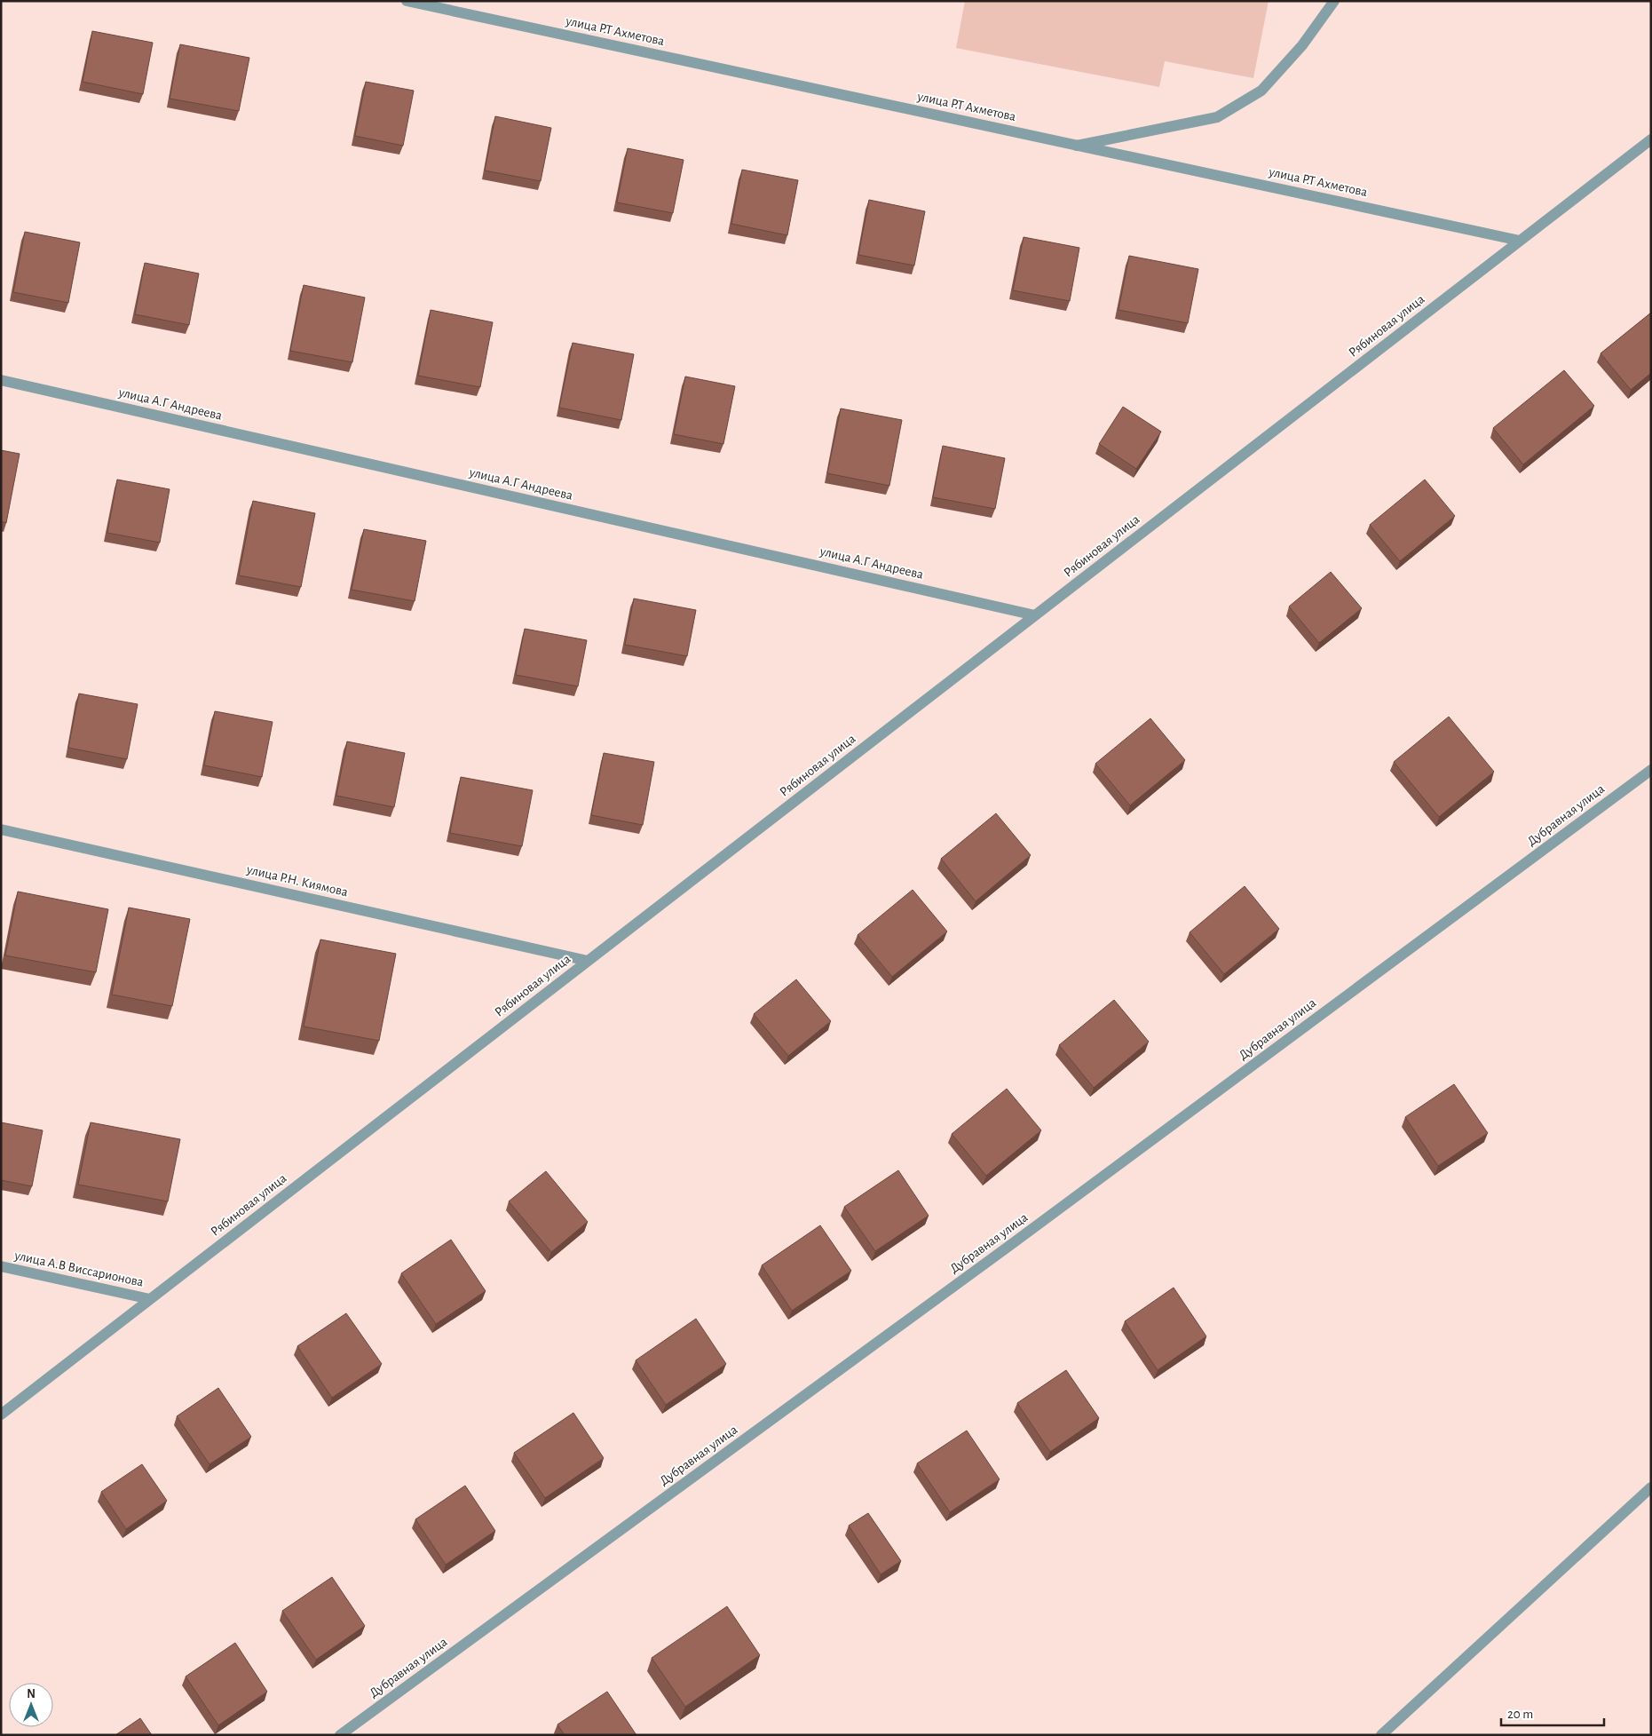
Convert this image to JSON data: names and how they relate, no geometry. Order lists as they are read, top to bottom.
{
  "streets": {
    "street": [
      "улица Р.Т Ахметова",
      "Рябиновая улица",
      "улица А.Г Андреева",
      "Дубравная улица",
      "улица Р.Н. Киямова",
      "улица А.В Виссарионова"
    ]
  },
  "crossings": [
    ["улица Р.Т Ахметова", "Рябиновая улица"],
    ["Рябиновая улица", "улица А.Г Андреева"],
    ["Рябиновая улица", "улица Р.Н. Киямова"],
    ["Рябиновая улица", "улица А.В Виссарионова"]
  ],
  "scale_bar": "20 m",
  "north": "top"
}
